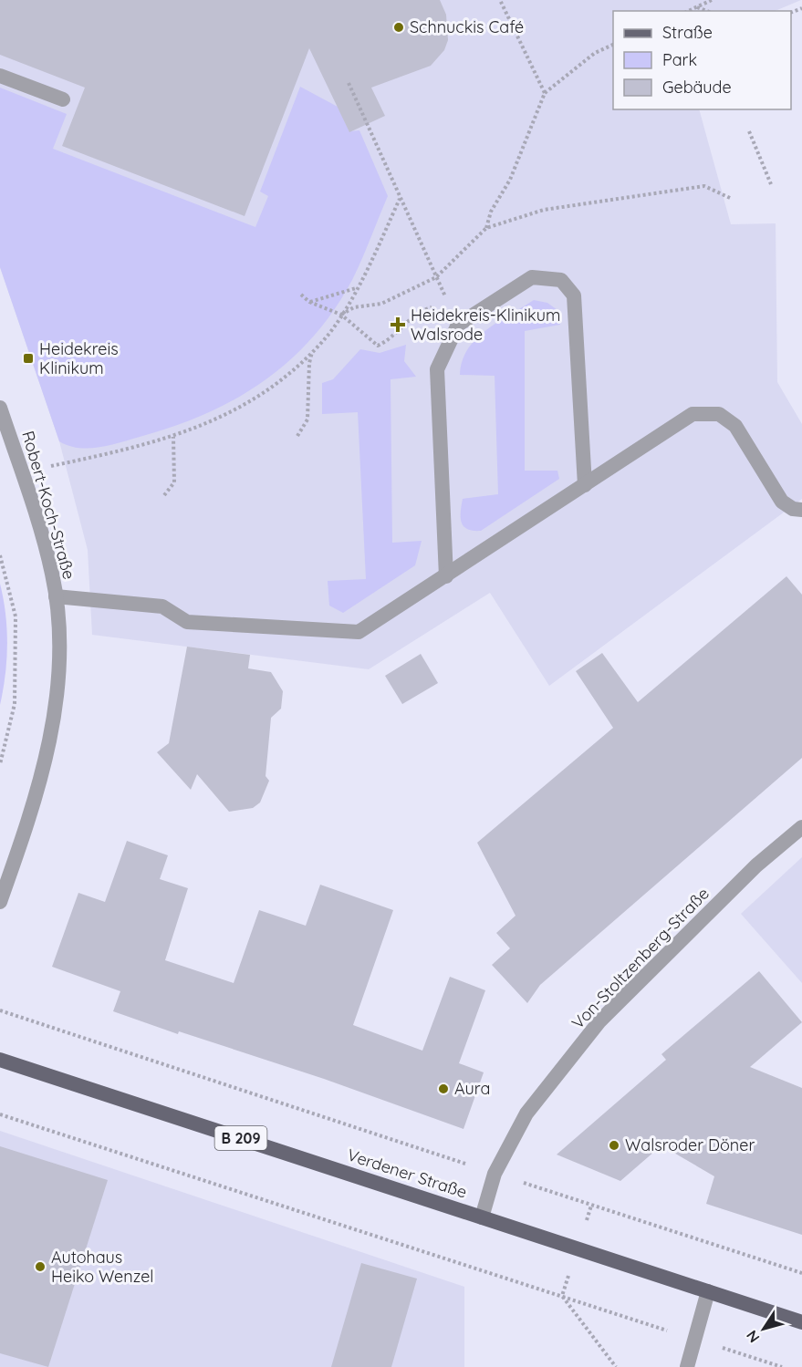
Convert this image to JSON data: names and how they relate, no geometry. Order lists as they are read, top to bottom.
{
  "streets": {
    "main road": ["B 209", "Verdener Straße"],
    "street": ["Robert-Koch-Straße", "Von-Stoltzenberg-Straße"]
  },
  "crossings": [
    ["Von-Stoltzenberg-Straße", "Verdener Straße"]
  ],
  "places": {
    "other": [
      "Schnuckis Café",
      "Aura",
      "Walsroder Döner",
      "Autohaus Heiko Wenzel"
    ],
    "health": ["Heidekreis-Klinikum Walsrode"],
    "transit": ["Heidekreis Klinikum"]
  },
  "legend": ["Straße", "Park", "Gebäude"],
  "north": "bottom left"
}
